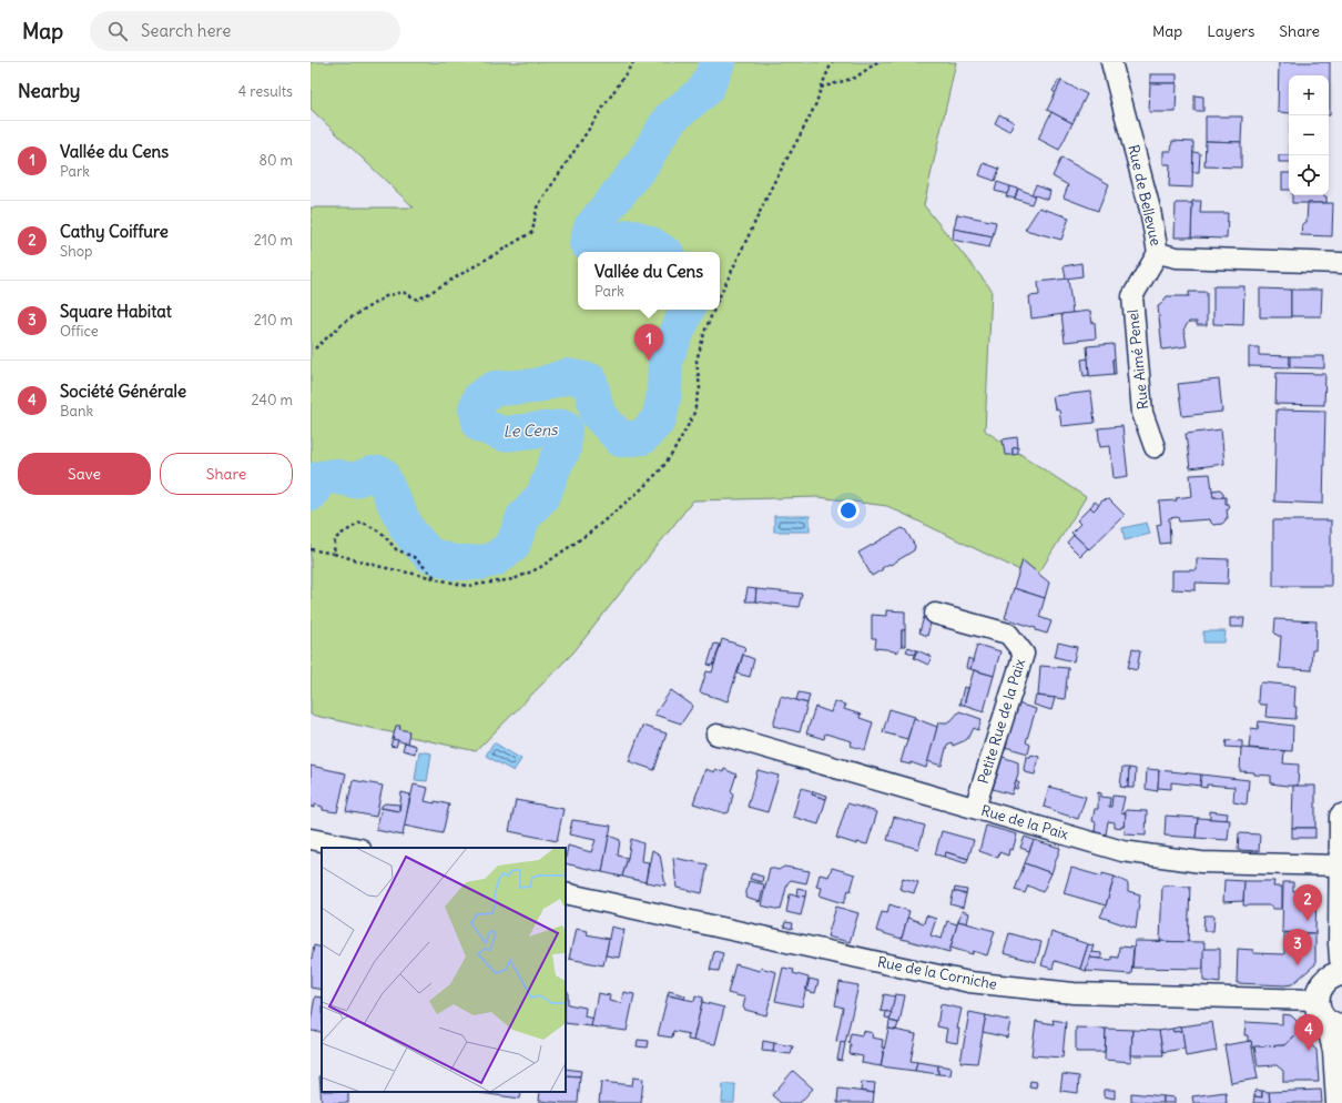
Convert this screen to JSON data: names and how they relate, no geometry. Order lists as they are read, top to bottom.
{
  "streets": {
    "street": [
      "Rue de Bellevue",
      "Rue Aimé Penel",
      "Petite Rue de la Paix",
      "Rue de la Paix",
      "Rue de la Corniche"
    ]
  },
  "crossings": [
    ["Rue de Bellevue", "Rue Aimé Penel"],
    ["Petite Rue de la Paix", "Rue de la Paix"]
  ],
  "water": ["Le Cens"],
  "page": {
    "header": "Map",
    "search": "Search here",
    "nav": ["Map", "Layers", "Share"],
    "heading": ["Nearby", "4 results"],
    "map_buttons": ["+", "−"],
    "list": [
      {
        "mark": "1",
        "name": "Vallée du Cens",
        "note": "Park",
        "value": "80 m"
      },
      {
        "mark": "2",
        "name": "Cathy Coiffure",
        "note": "Shop",
        "value": "210 m"
      },
      {
        "mark": "3",
        "name": "Square Habitat",
        "note": "Office",
        "value": "210 m"
      },
      {
        "mark": "4",
        "name": "Société Générale",
        "note": "Bank",
        "value": "240 m"
      }
    ],
    "popup": ["Vallée du Cens", "Park"],
    "pins": [
      "1",
      "2",
      "3",
      "4"
    ],
    "buttons": ["Save", "Share"]
  }
}
